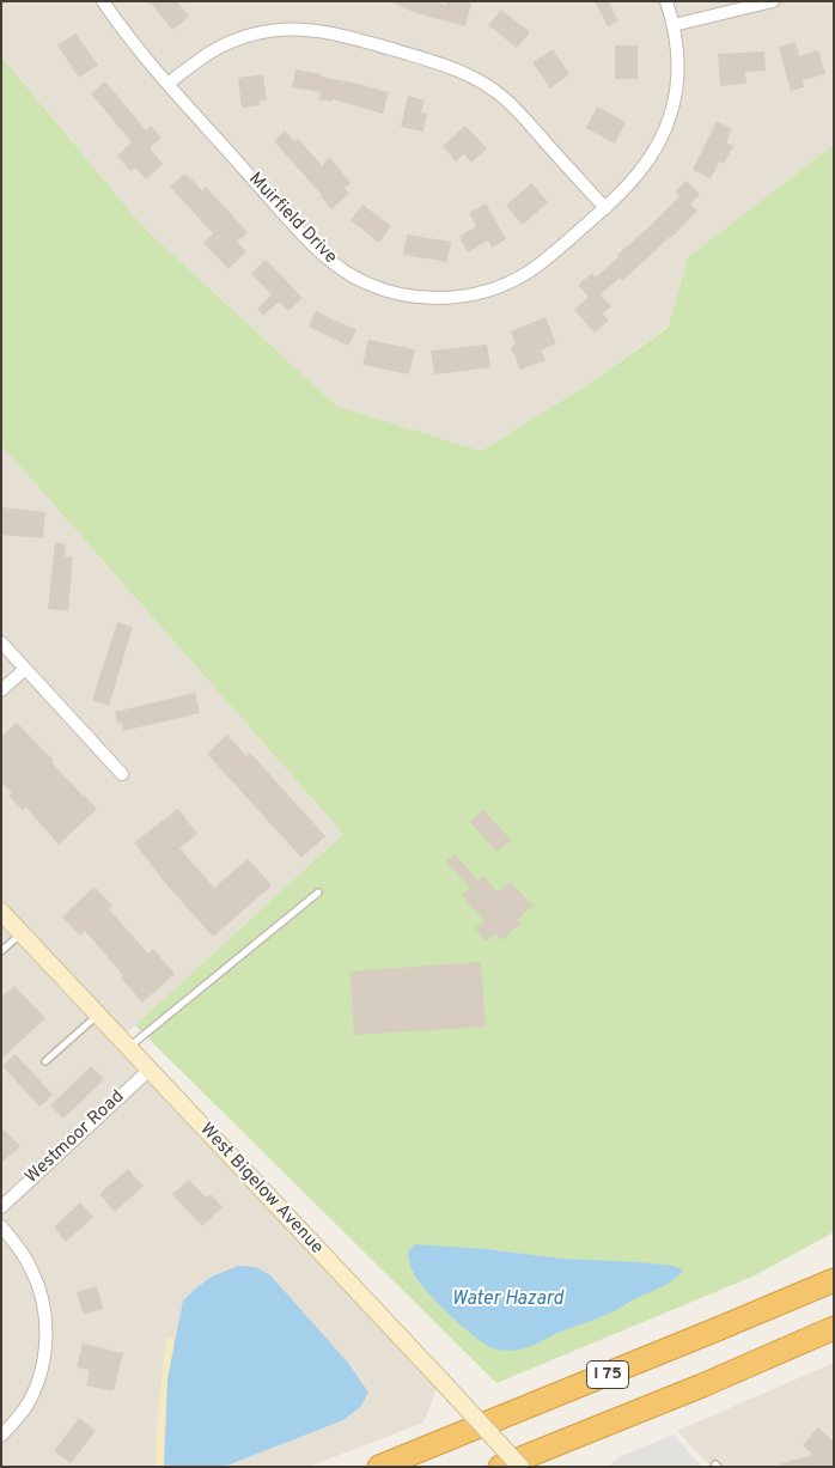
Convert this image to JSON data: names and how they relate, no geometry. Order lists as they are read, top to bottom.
{
  "streets": {
    "highway": ["I 75"],
    "street": ["Muirfield Drive", "Westmoor Road", "West Bigelow Avenue"]
  },
  "crossings": [
    ["Westmoor Road", "West Bigelow Avenue"]
  ],
  "water": ["Water Hazard"]
}
